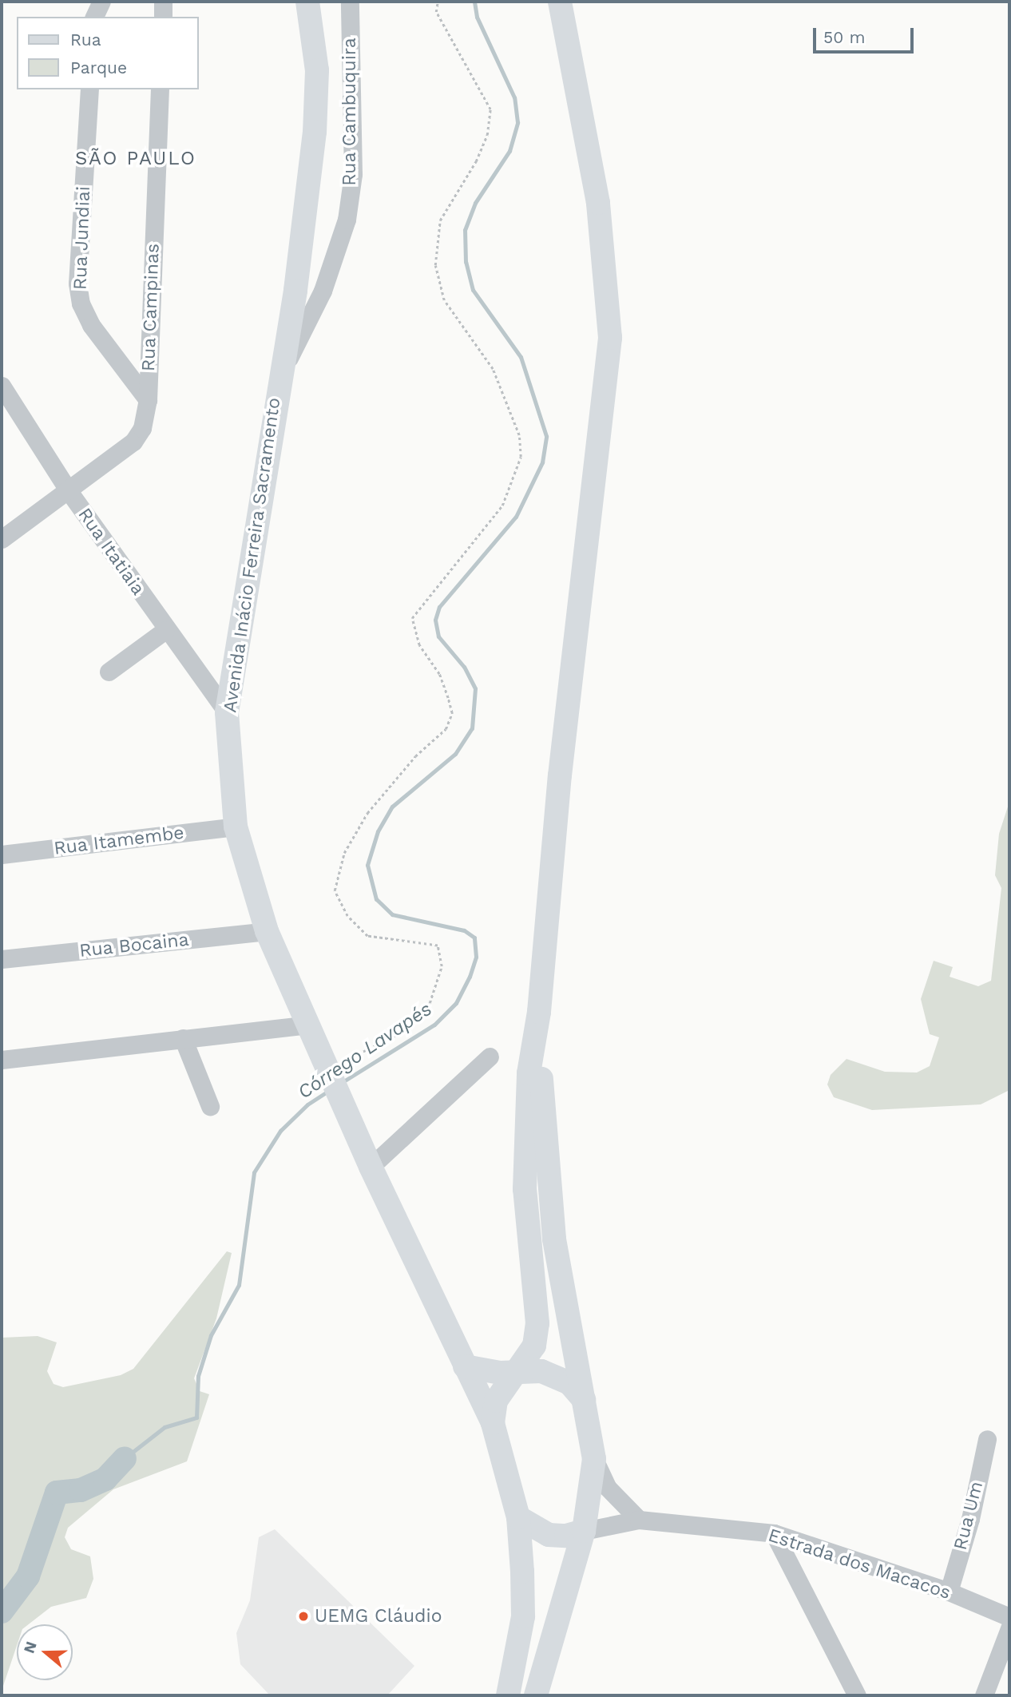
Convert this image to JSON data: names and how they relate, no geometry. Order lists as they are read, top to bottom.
{
  "streets": {
    "main road": ["Avenida Inácio Ferreira Sacramento"],
    "street": [
      "Rua Cambuquira",
      "Rua Jundiai",
      "Rua Campinas",
      "Rua Itatiaia",
      "Rua Itamembe",
      "Rua Bocaina",
      "Rua Um",
      "Estrada dos Macacos"
    ]
  },
  "crossings": [
    ["Rua Cambuquira", "Avenida Inácio Ferreira Sacramento"],
    ["Rua Jundiai", "Rua Campinas"],
    ["Rua Campinas", "Rua Itatiaia"],
    ["Rua Itatiaia", "Avenida Inácio Ferreira Sacramento"],
    ["Avenida Inácio Ferreira Sacramento", "Rua Itamembe"],
    ["Avenida Inácio Ferreira Sacramento", "Rua Bocaina"],
    ["Rua Um", "Estrada dos Macacos"]
  ],
  "districts": ["SÃO PAULO"],
  "water": ["Córrego Lavapés"],
  "places": ["UEMG Cláudio"],
  "legend": ["Rua", "Parque"],
  "scale_bar": "50 m",
  "north": "left"
}
